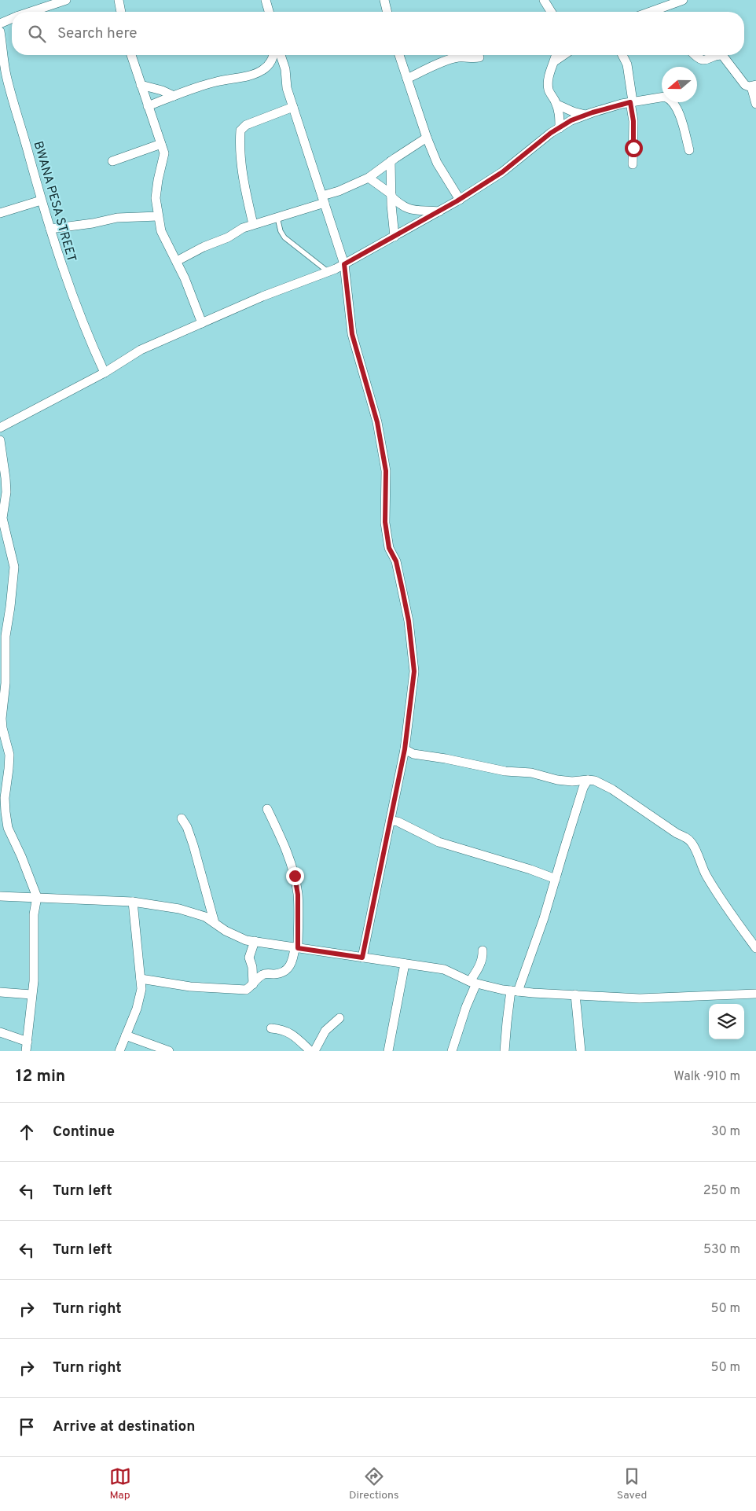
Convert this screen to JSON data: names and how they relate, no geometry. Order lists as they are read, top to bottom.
{
  "streets": {
    "street": ["BWANA PESA STREET"]
  },
  "north": "left",
  "page": {
    "search": "Search here",
    "heading": ["12 min", "Walk · 910 m"],
    "list": [
      ["Continue", "30 m"],
      ["Turn left", "250 m"],
      ["Turn left", "530 m"],
      ["Turn right", "50 m"],
      ["Turn right", "50 m"],
      "Arrive at destination"
    ],
    "nav": ["Map", "Directions", "Saved"]
  }
}
